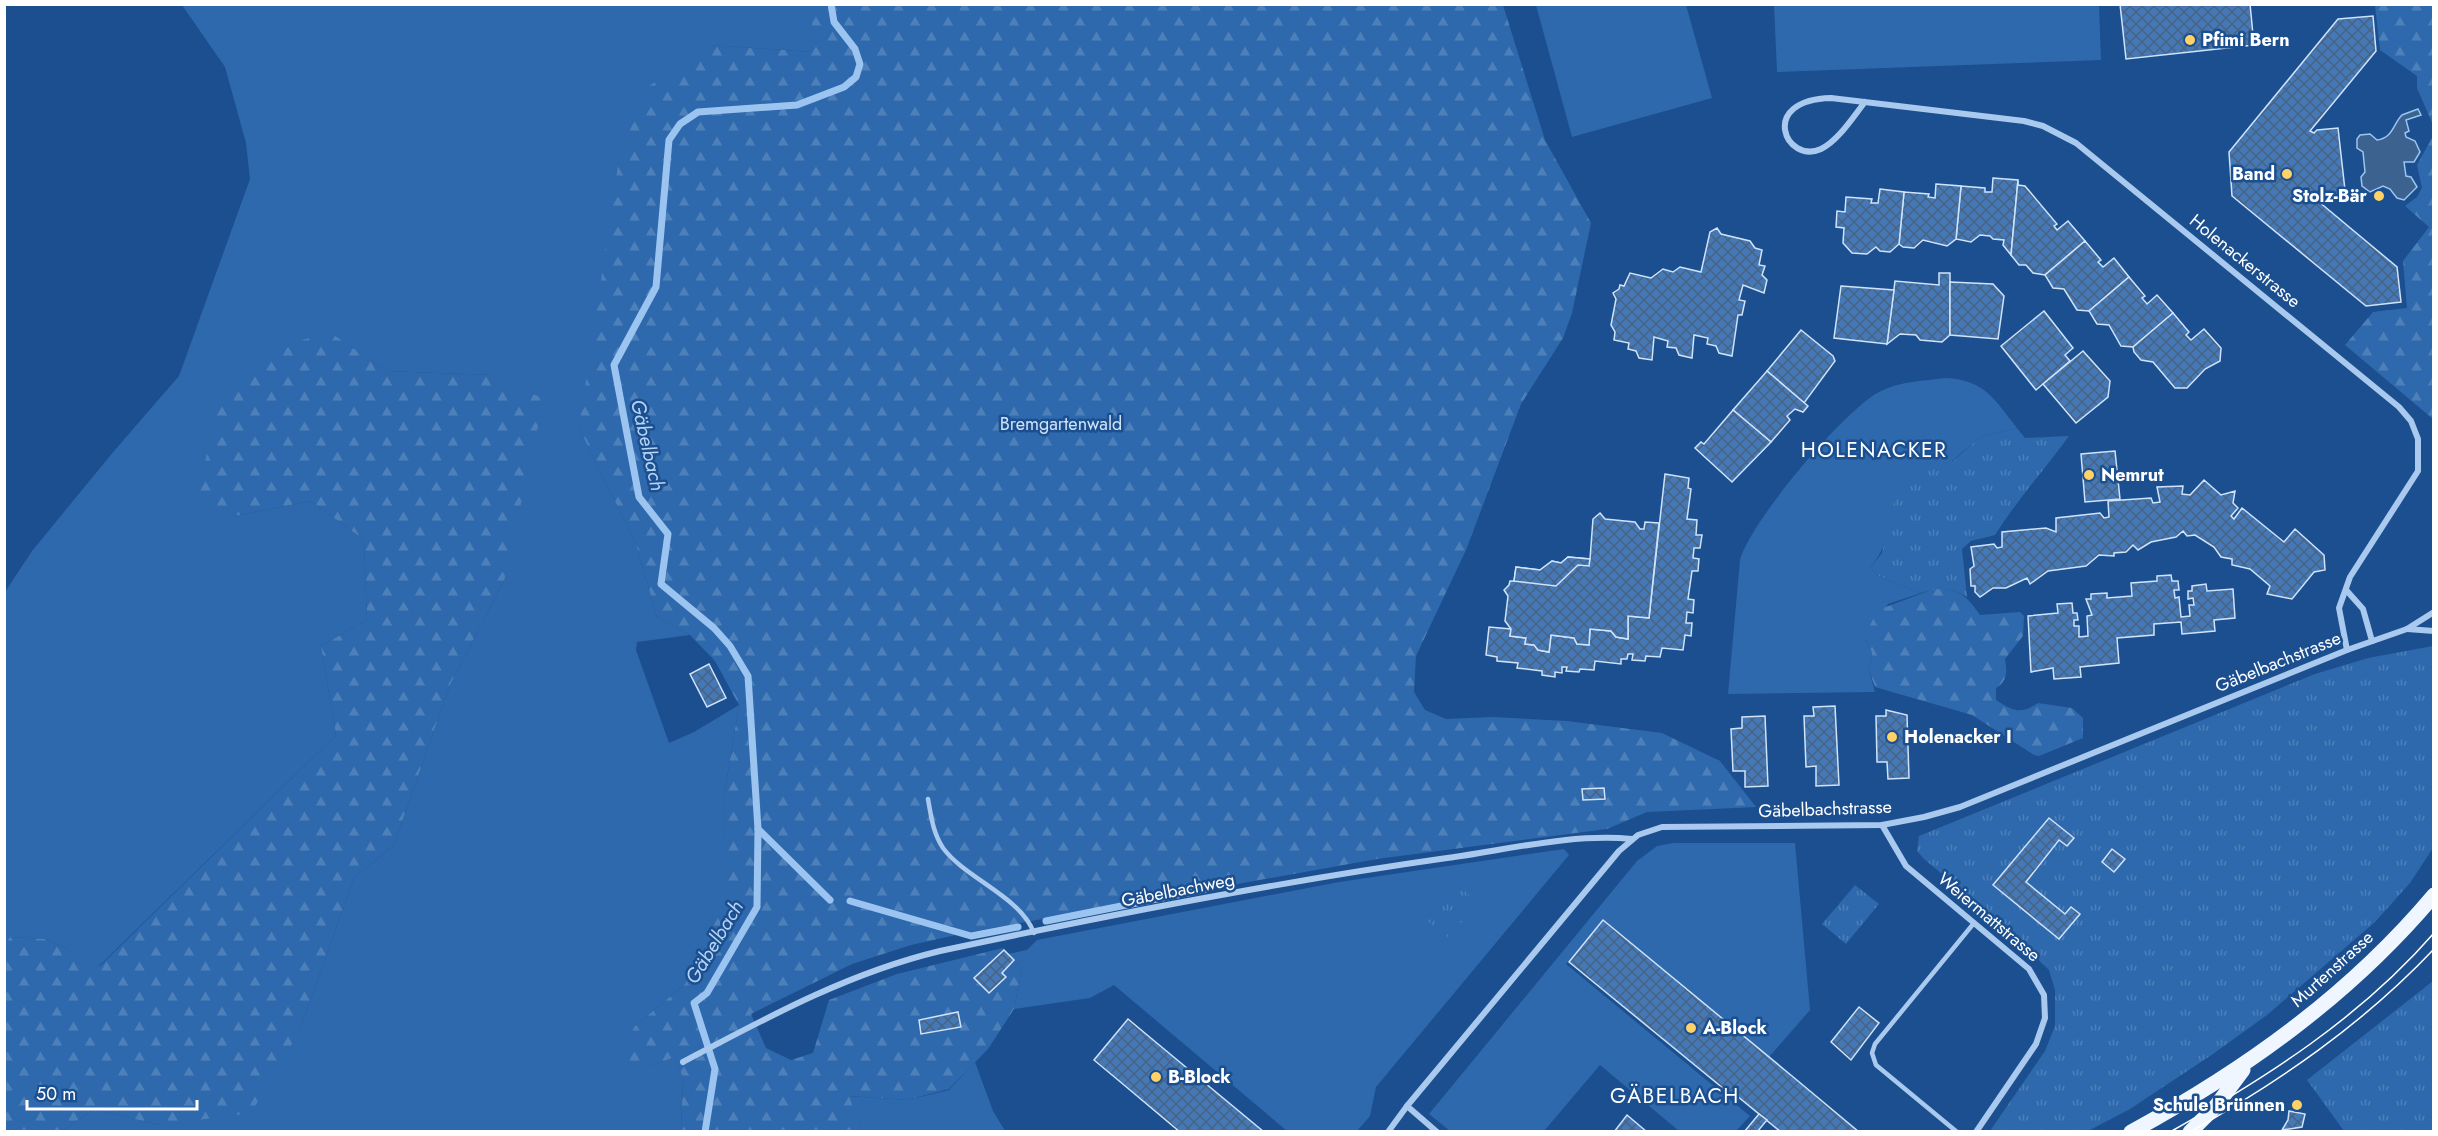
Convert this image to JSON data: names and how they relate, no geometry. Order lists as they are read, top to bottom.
{
  "streets": {
    "main road": ["Murtenstrasse"],
    "street": [
      "Holenackerstrasse",
      "Gäbelbachstrasse",
      "Gäbelbachweg",
      "Weiermattstrasse"
    ]
  },
  "crossings": [
    ["Holenackerstrasse", "Gäbelbachstrasse"],
    ["Gäbelbachstrasse", "Gäbelbachweg"],
    ["Gäbelbachstrasse", "Weiermattstrasse"]
  ],
  "districts": ["HOLENACKER", "GÄBELBACH"],
  "water": ["Gäbelbach"],
  "parks": ["Bremgartenwald"],
  "places": [
    "Pfimi Bern",
    "Band",
    "Stolz-Bär",
    "Nemrut",
    "Holenacker I",
    "A-Block",
    "B-Block",
    "Schule Brünnen"
  ],
  "scale_bar": "50 m"
}
